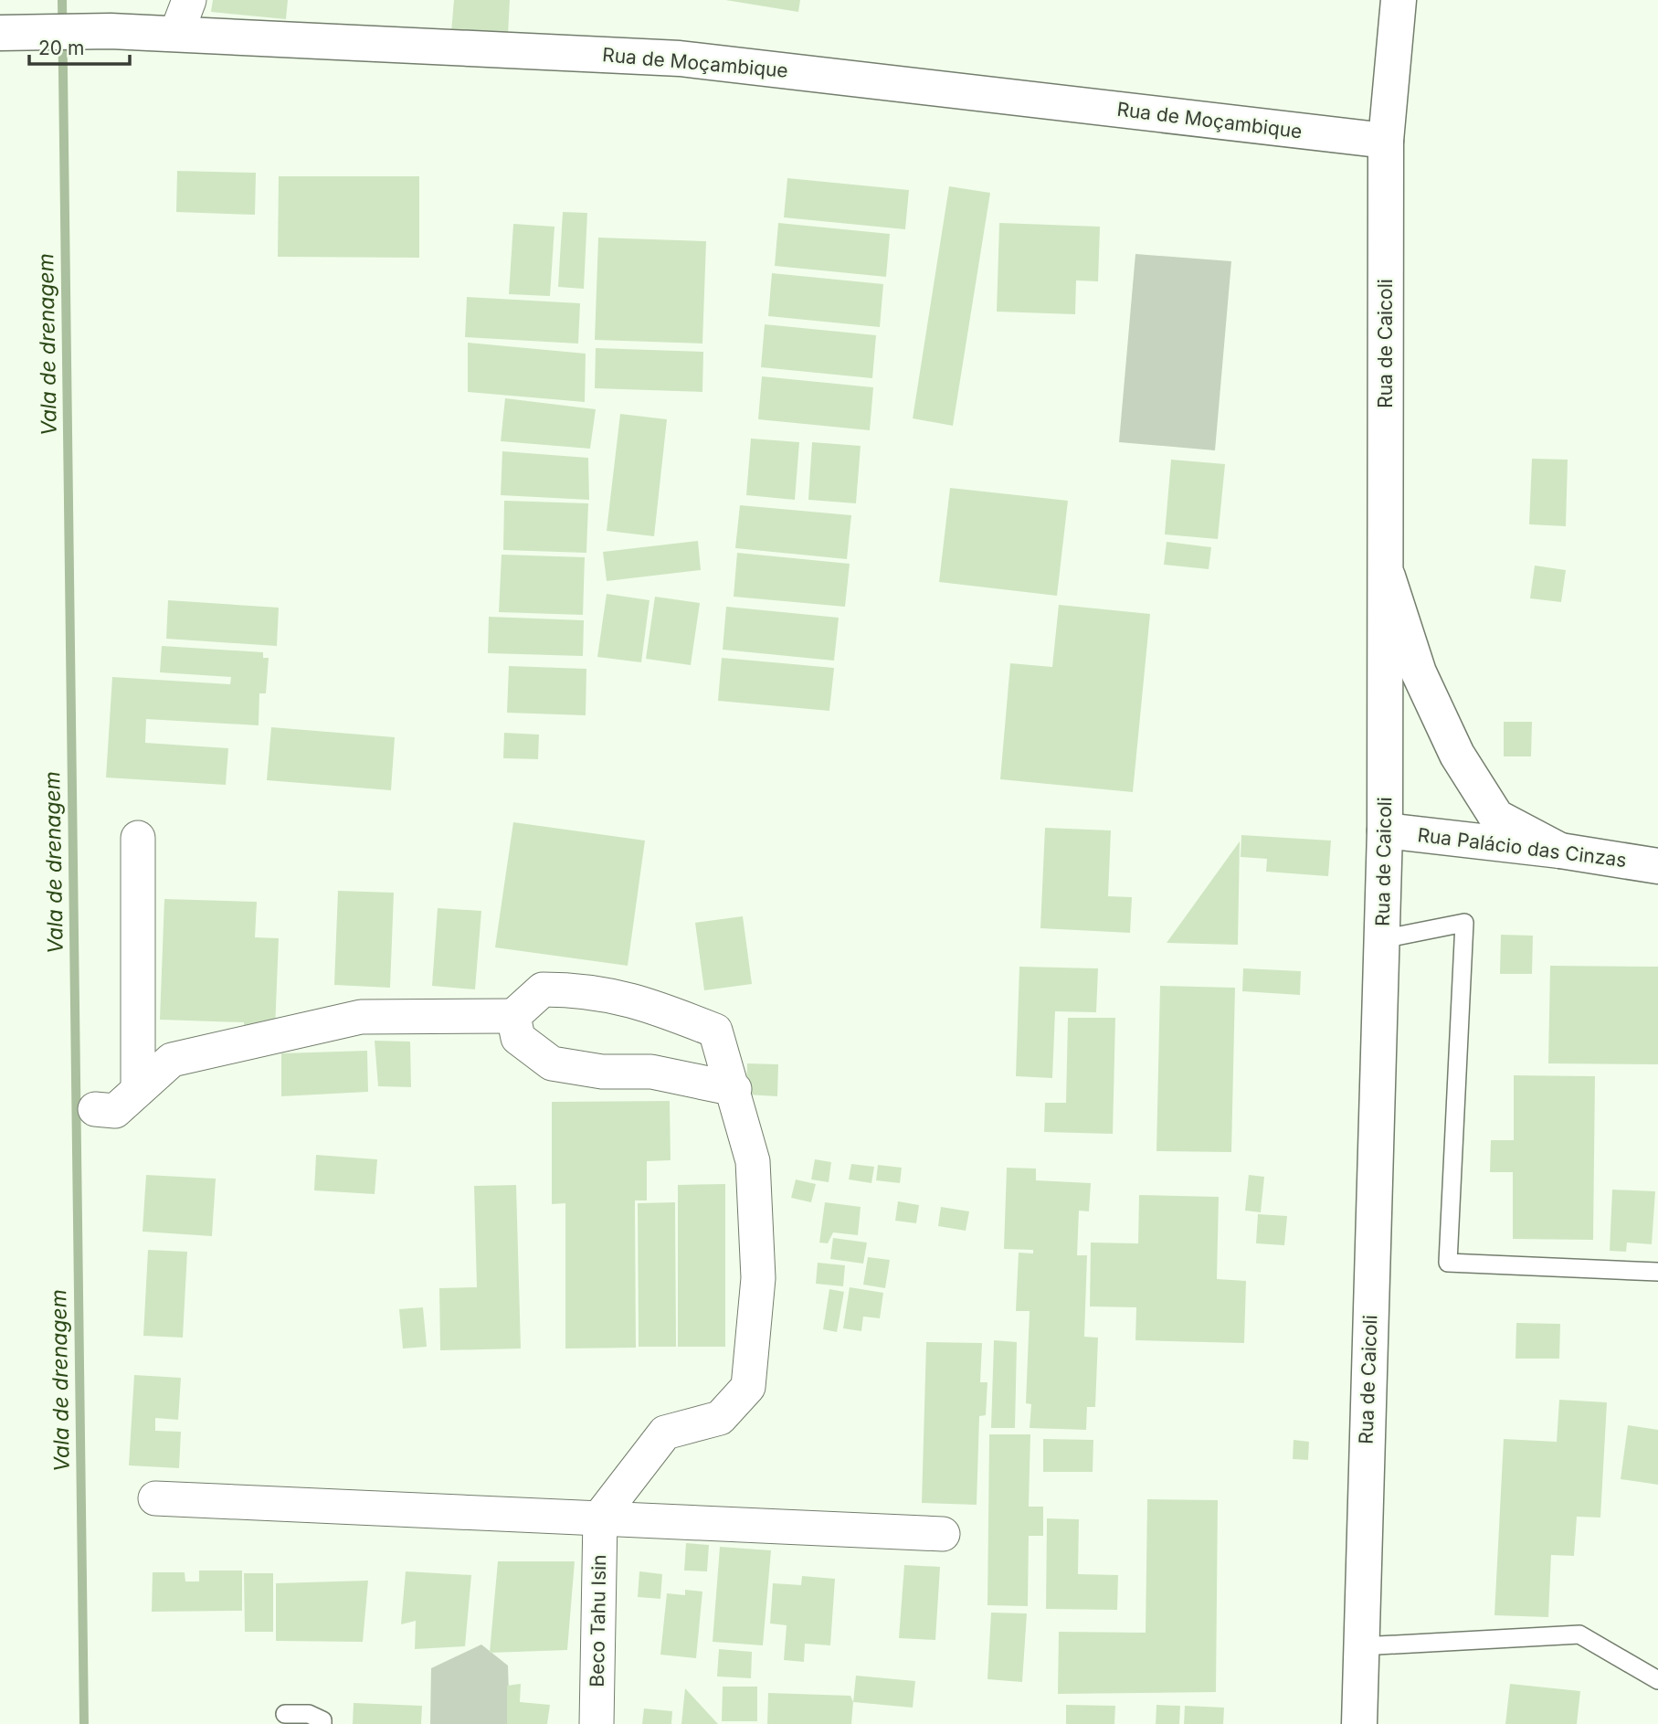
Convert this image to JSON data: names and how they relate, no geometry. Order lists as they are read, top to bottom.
{
  "streets": {
    "street": [
      "Rua de Moçambique",
      "Rua de Caicoli",
      "Rua Palácio das Cinzas",
      "Beco Tahu Isin"
    ]
  },
  "crossings": [
    ["Rua de Moçambique", "Rua de Caicoli"],
    ["Rua de Caicoli", "Rua Palácio das Cinzas"]
  ],
  "water": ["Vala de drenagem"],
  "scale_bar": "20 m"
}
